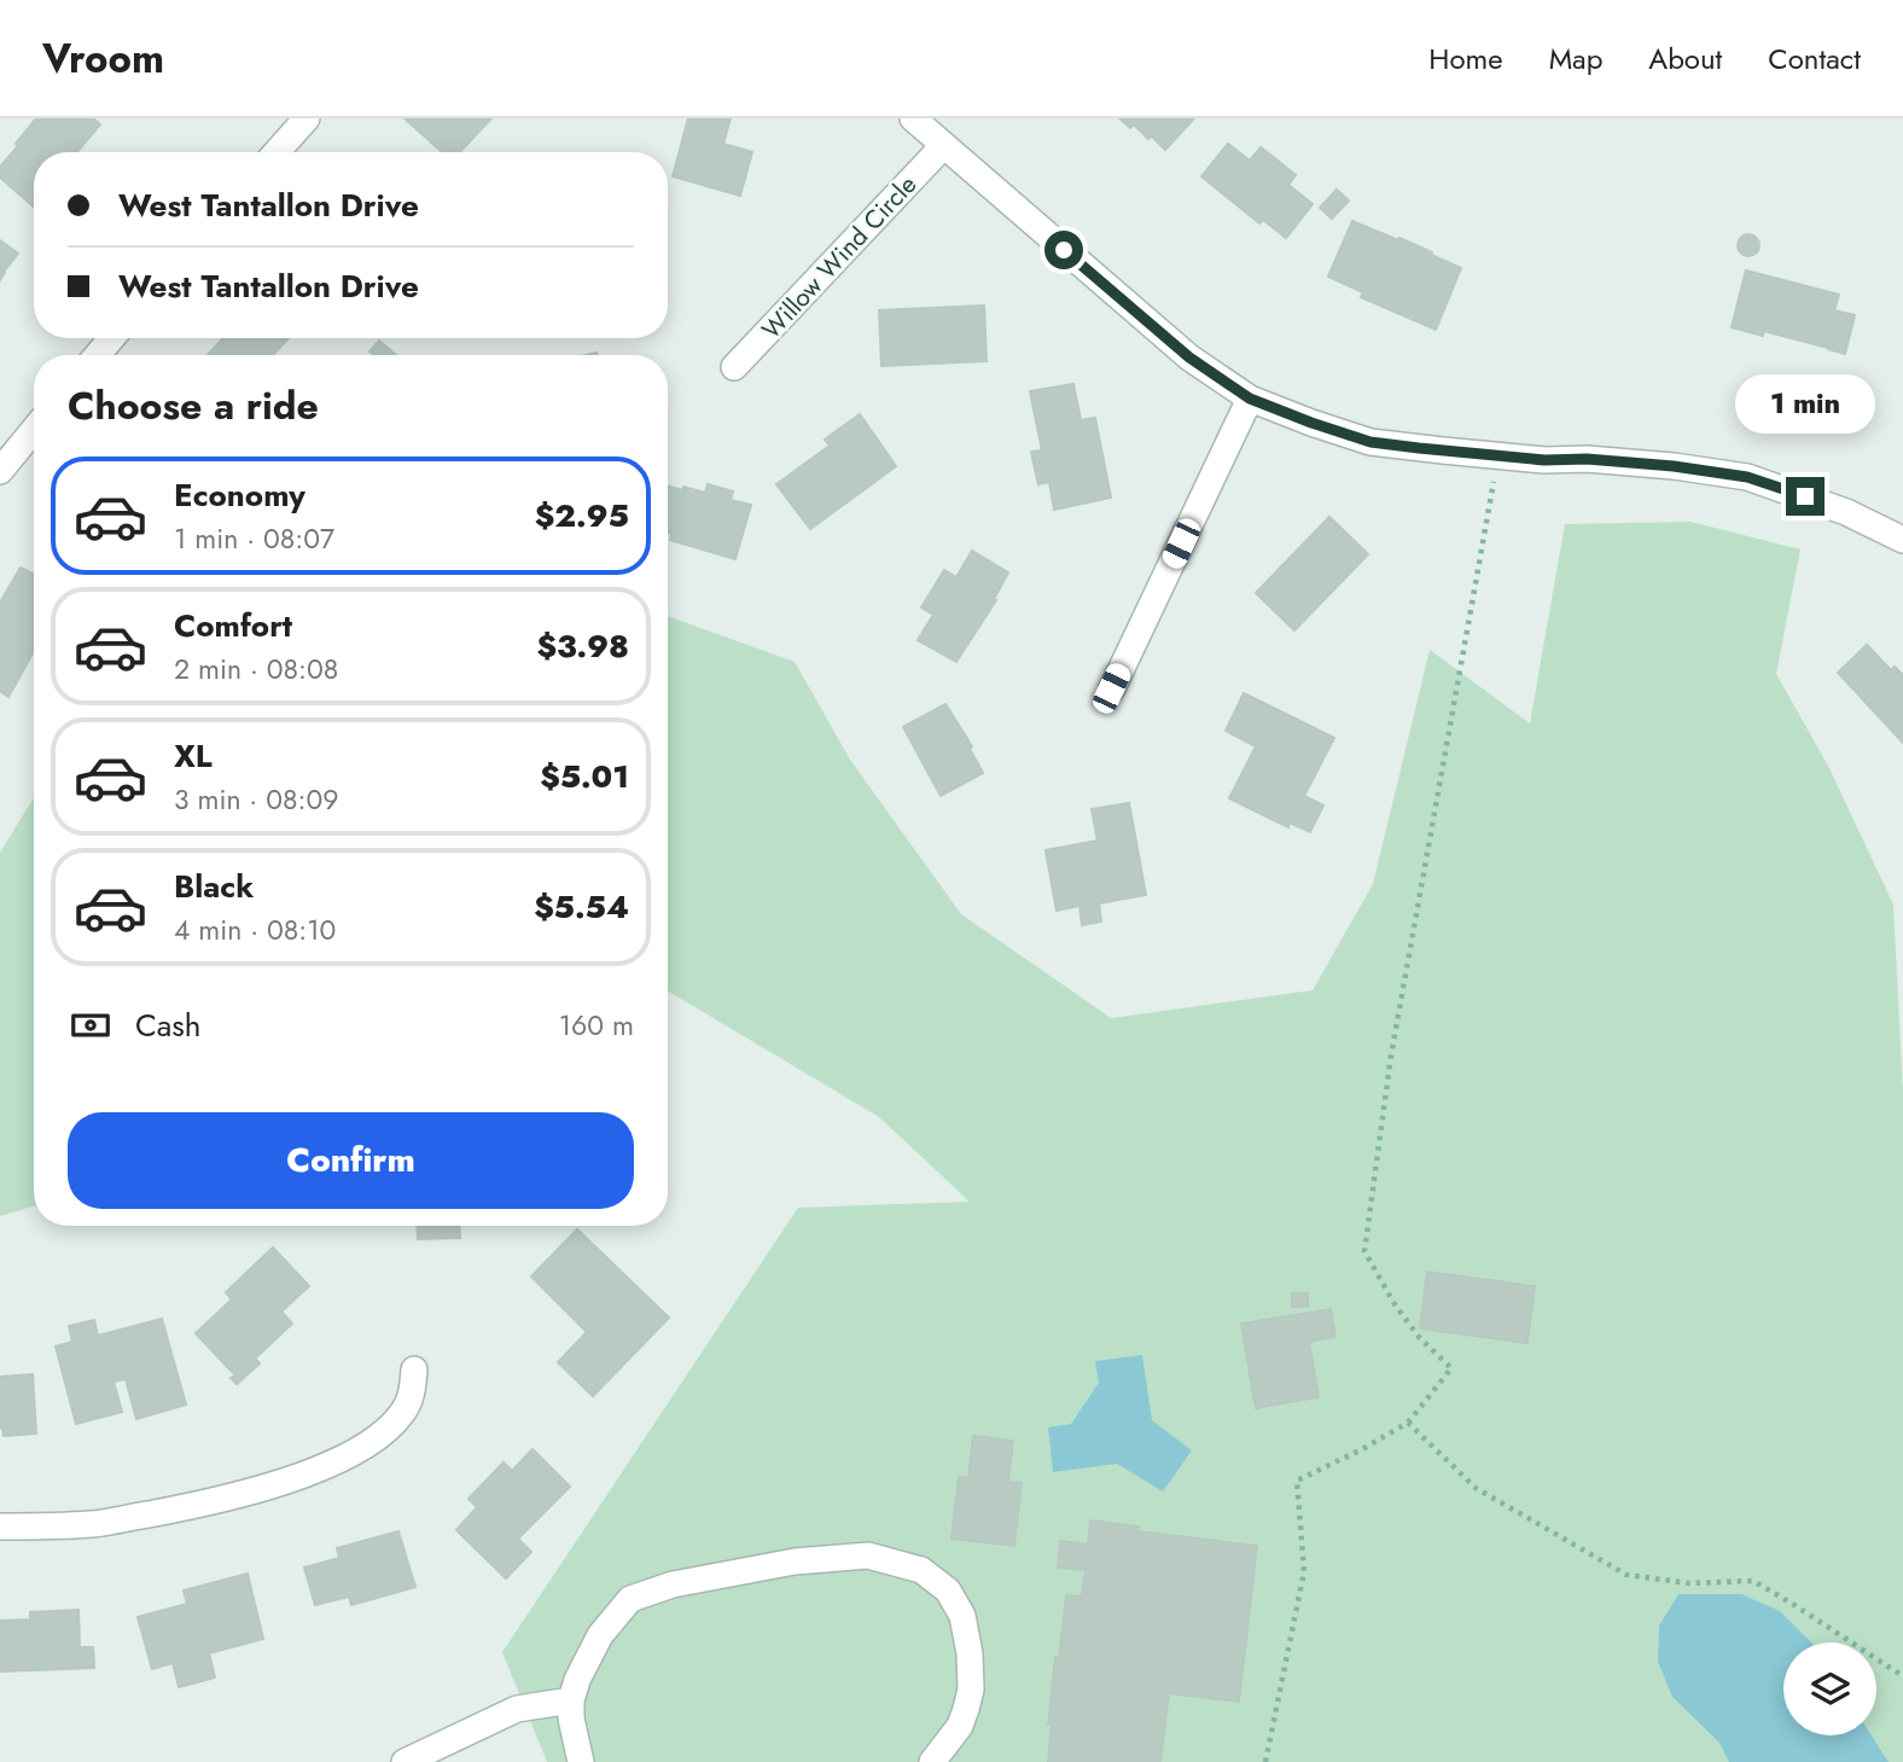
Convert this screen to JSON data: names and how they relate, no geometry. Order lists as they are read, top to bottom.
{
  "streets": {
    "street": ["Willow Wind Circle"]
  },
  "page": {
    "header": "Vroom",
    "nav": [
      "Home",
      "Map",
      "About",
      "Contact"
    ],
    "banner": ["West Tantallon Drive", "West Tantallon Drive"],
    "heading": "Choose a ride",
    "bubble": "1 min",
    "list": [
      {
        "name": "Economy",
        "note": "1 min · 08:07",
        "value": "$2.95"
      },
      {
        "name": "Comfort",
        "note": "2 min · 08:08",
        "value": "$3.98"
      },
      {
        "name": "XL",
        "note": "3 min · 08:09",
        "value": "$5.01"
      },
      {
        "name": "Black",
        "note": "4 min · 08:10",
        "value": "$5.54"
      }
    ],
    "pay": ["Cash", "160 m"],
    "buttons": "Confirm"
  }
}
